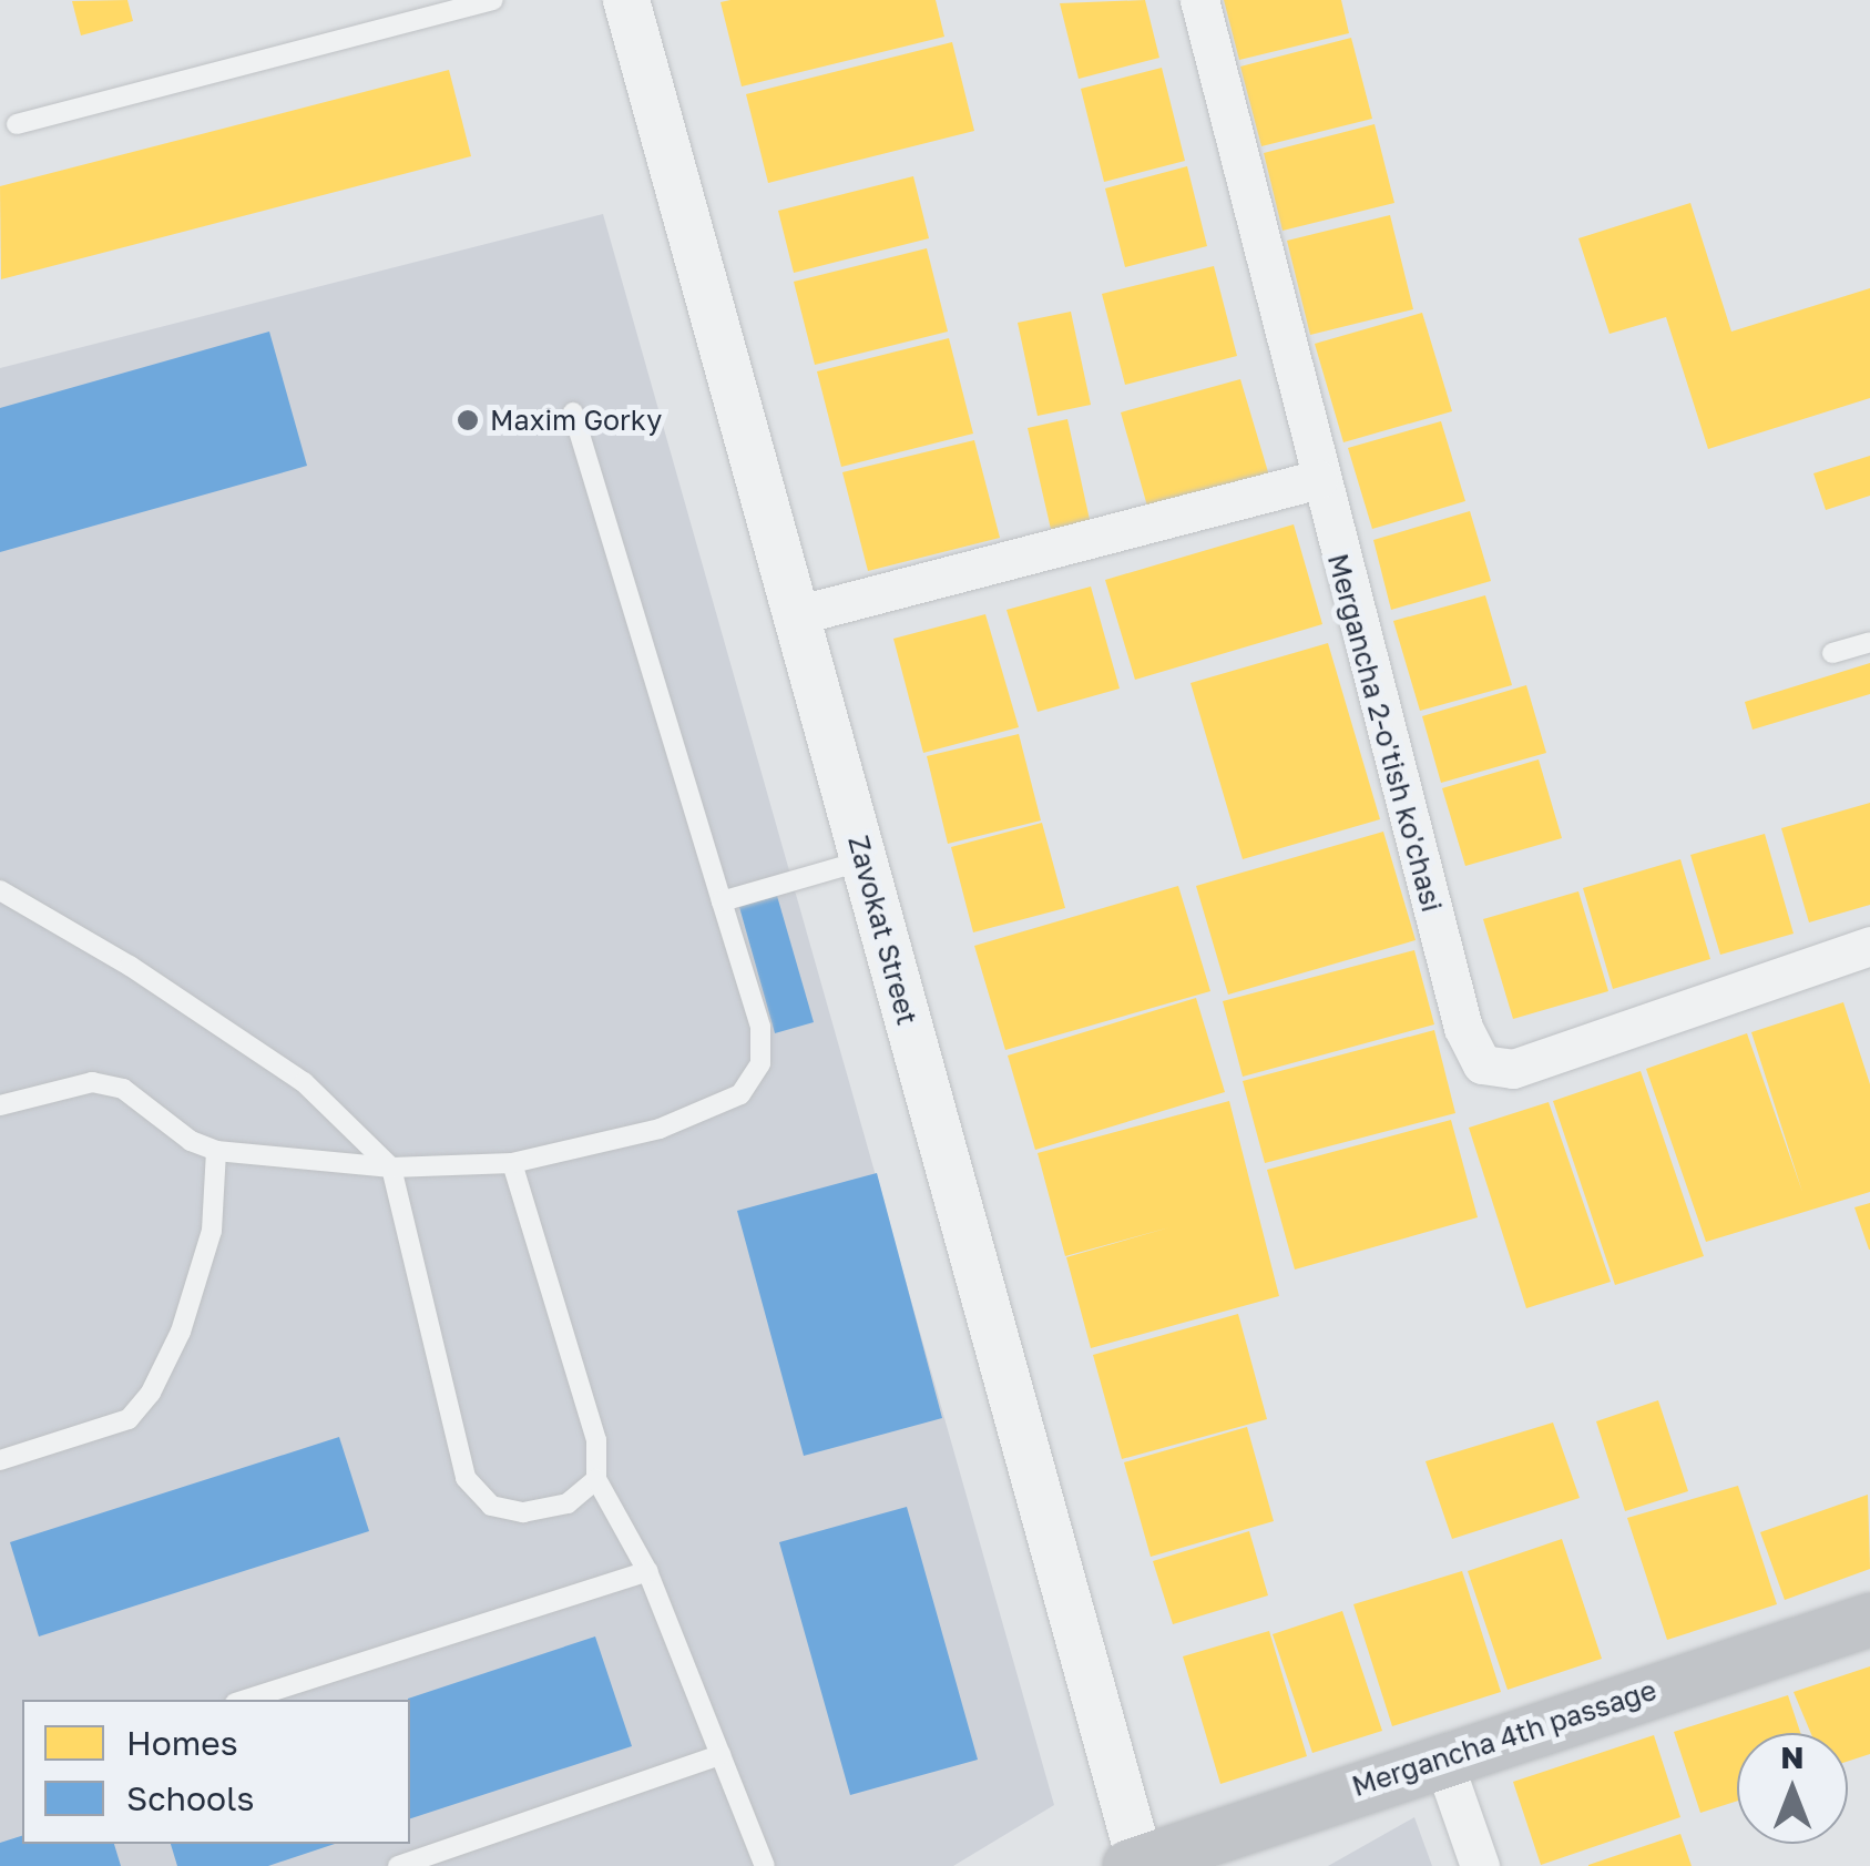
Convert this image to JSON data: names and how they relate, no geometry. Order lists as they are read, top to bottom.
{
  "streets": {
    "main road": ["Mergancha 4th passage"],
    "street": ["Mergancha 2-o'tish ko'chasi", "Zavokat Street"]
  },
  "crossings": [
    ["Zavokat Street", "Mergancha 4th passage"]
  ],
  "places": ["Maxim Gorky"],
  "legend": ["Homes", "Schools"],
  "north": "top"
}
